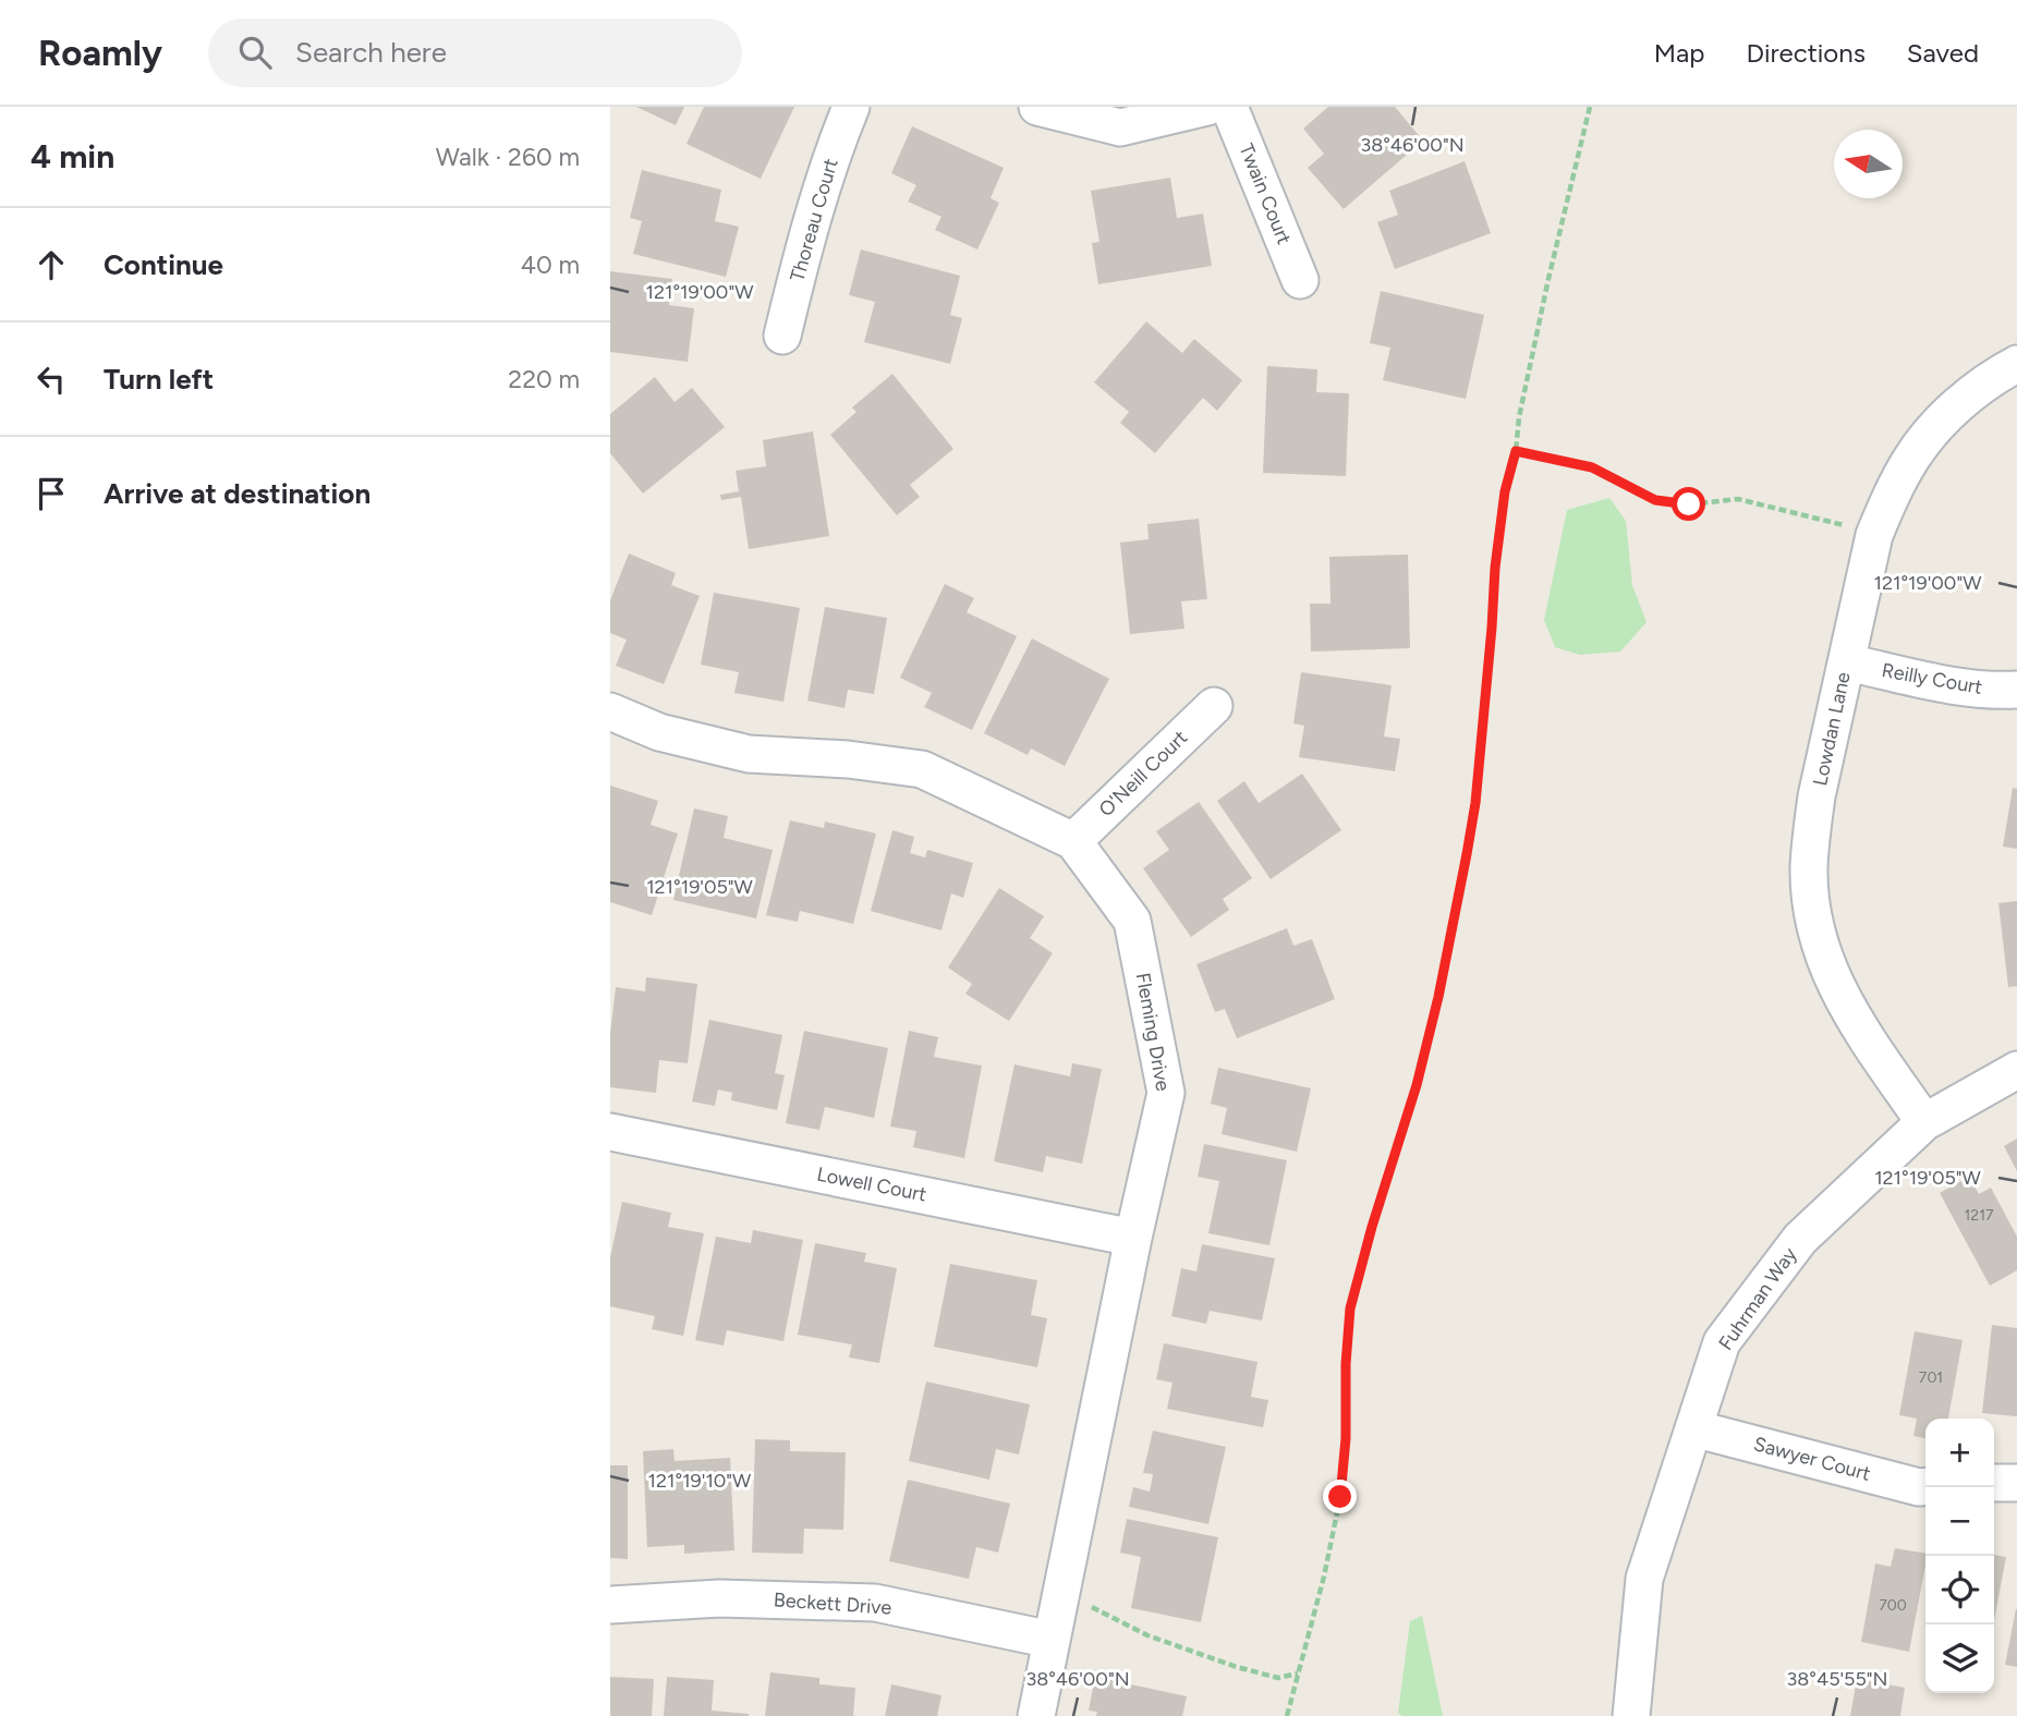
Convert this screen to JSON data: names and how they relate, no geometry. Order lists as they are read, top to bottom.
{
  "streets": {
    "street": [
      "Twain Court",
      "Thoreau Court",
      "Reilly Court",
      "Lowdan Lane",
      "O'Neill Court",
      "Fleming Drive",
      "Lowell Court",
      "Fuhrman Way",
      "Sawyer Court",
      "Beckett Drive"
    ]
  },
  "crossings": [
    ["Reilly Court", "Lowdan Lane"],
    ["Lowdan Lane", "Fuhrman Way"],
    ["O'Neill Court", "Fleming Drive"],
    ["Fleming Drive", "Lowell Court"],
    ["Fleming Drive", "Beckett Drive"],
    ["Fuhrman Way", "Sawyer Court"]
  ],
  "house_numbers": ["1217", "701", "700"],
  "north": "left",
  "page": {
    "header": "Roamly",
    "search": "Search here",
    "nav": ["Map", "Directions", "Saved"],
    "heading": ["4 min", "Walk · 260 m"],
    "list": [
      ["Continue", "40 m"],
      ["Turn left", "220 m"],
      "Arrive at destination"
    ],
    "map_buttons": ["+", "−"]
  },
  "coordinates": [
    "38°46'00\"N",
    "121°19'00\"W",
    "121°19'05\"W",
    "121°19'10\"W",
    "38°45'55\"N"
  ]
}
